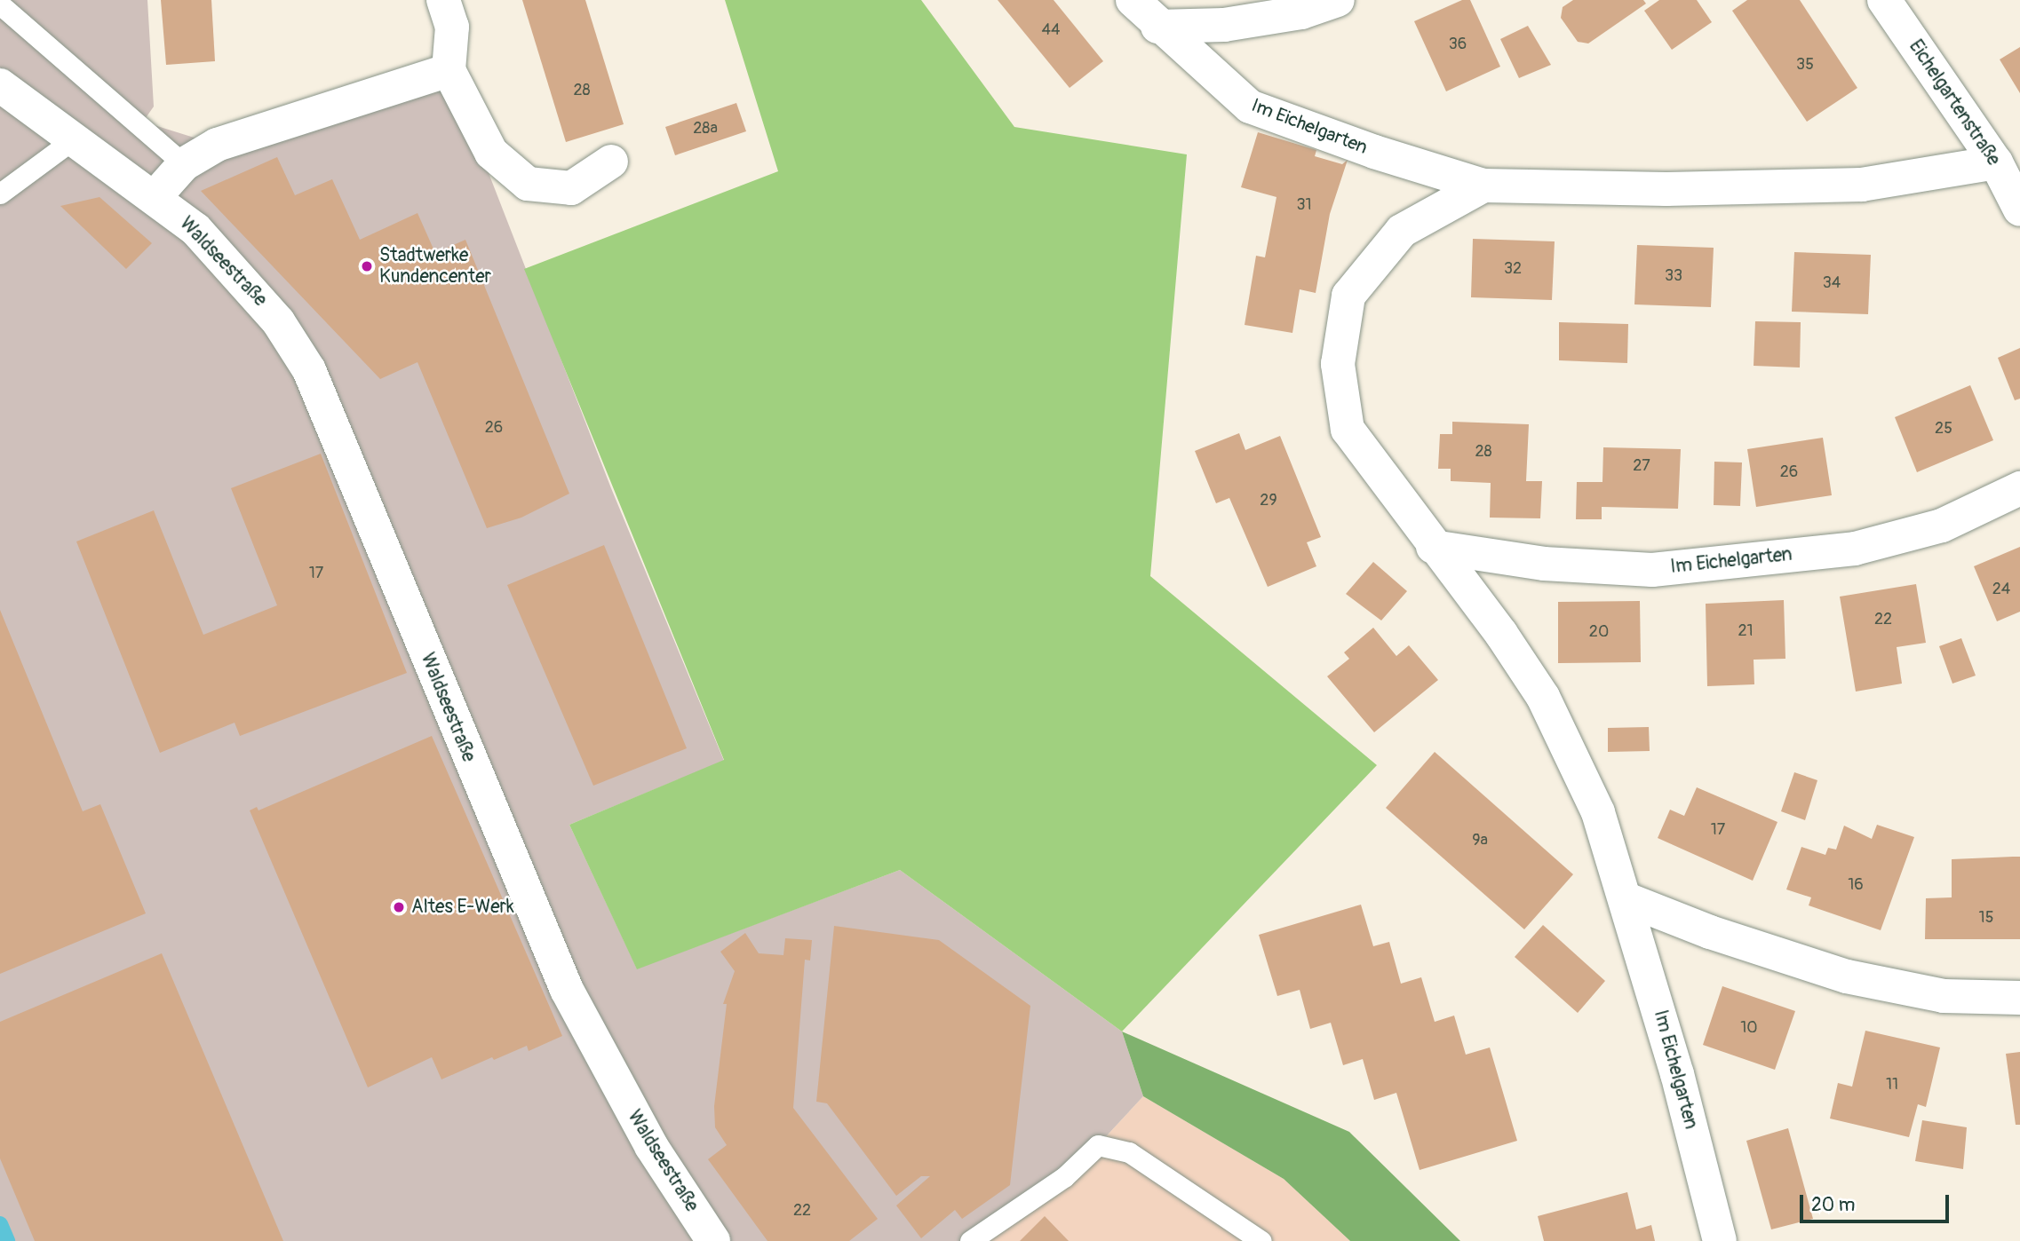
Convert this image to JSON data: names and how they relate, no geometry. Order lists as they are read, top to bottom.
{
  "streets": {
    "street": ["Eichelgartenstraße", "Im Eichelgarten", "Waldseestraße"]
  },
  "crossings": [
    ["Eichelgartenstraße", "Im Eichelgarten"]
  ],
  "places": ["Stadtwerke Kundencenter", "Altes E-Werk"],
  "house_numbers": [
    "44",
    "36",
    "35",
    "28",
    "28a",
    "31",
    "32",
    "33",
    "34",
    "26",
    "25",
    "28",
    "27",
    "26",
    "29",
    "17",
    "24",
    "22",
    "21",
    "20",
    "17",
    "9a",
    "16",
    "15",
    "10",
    "11",
    "22"
  ],
  "scale_bar": "20 m"
}
